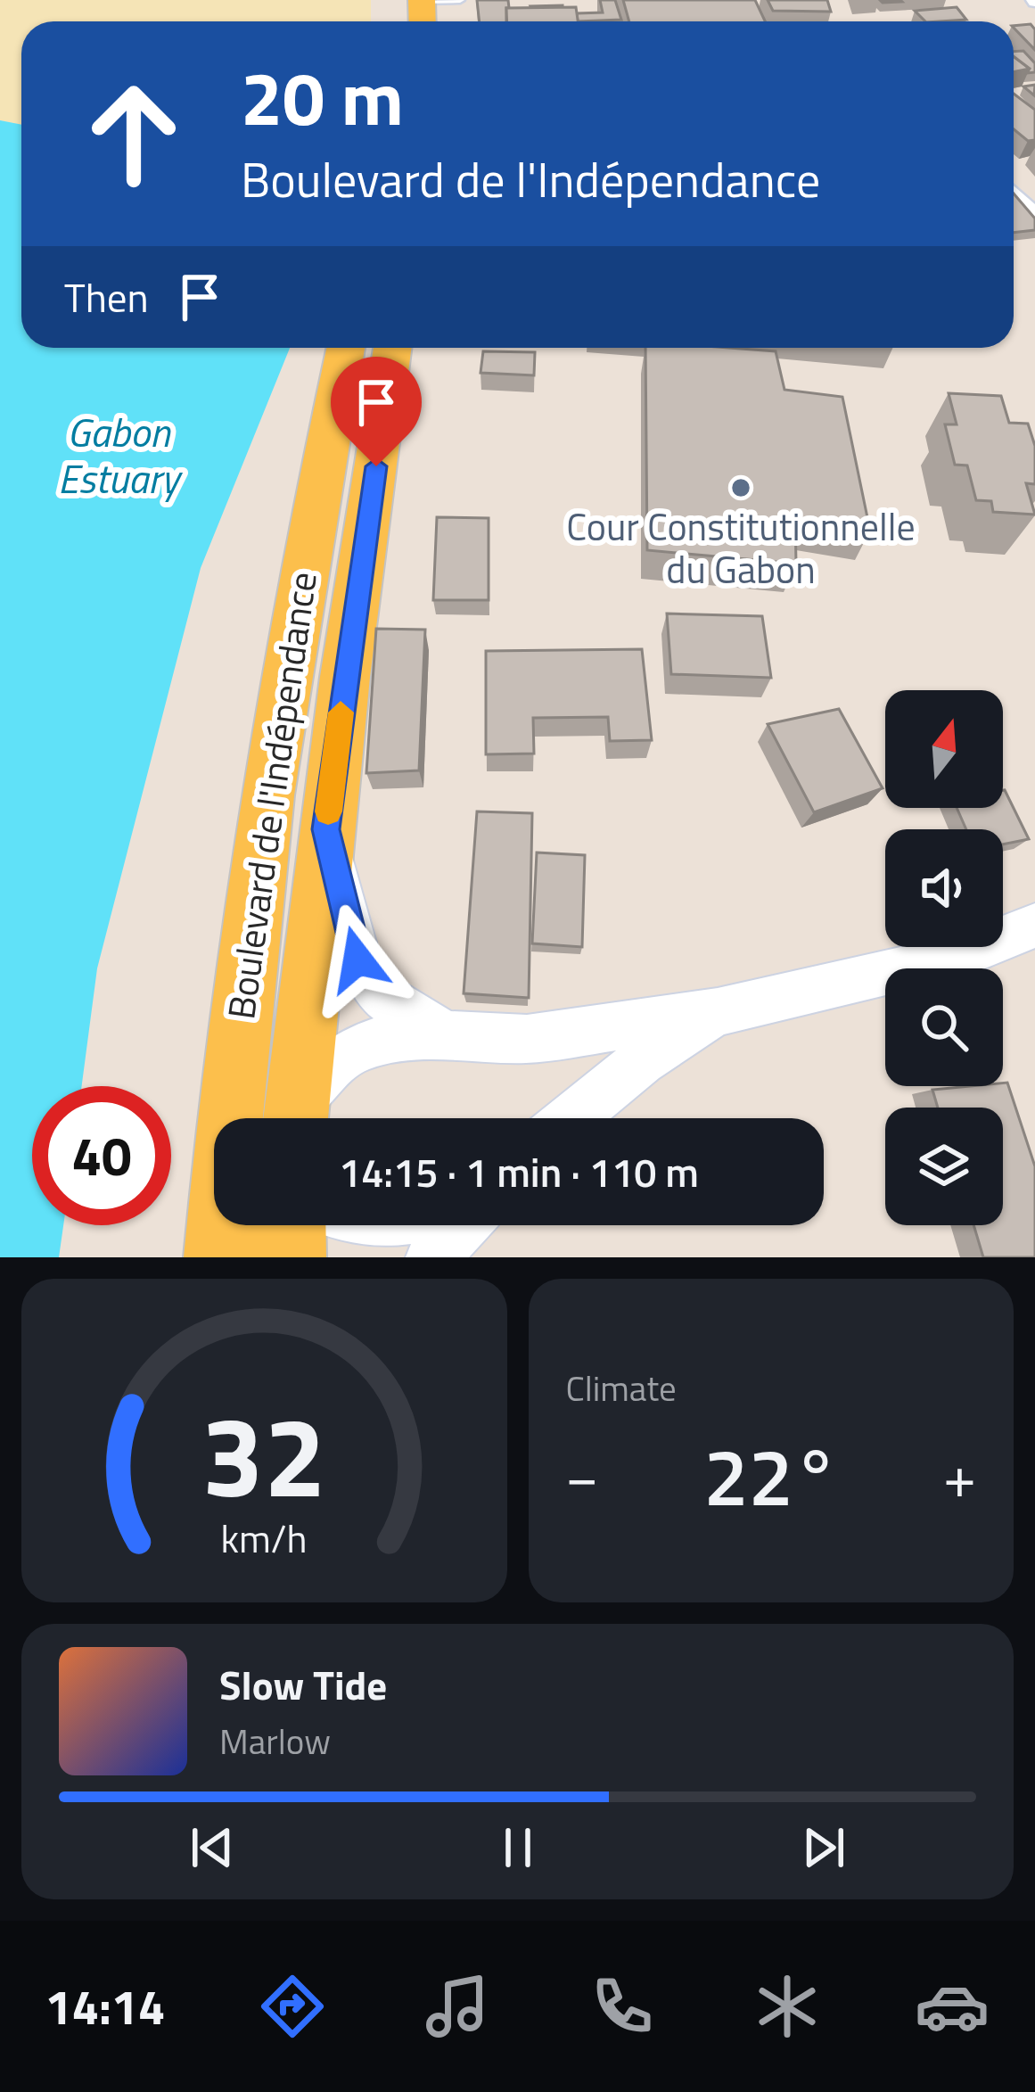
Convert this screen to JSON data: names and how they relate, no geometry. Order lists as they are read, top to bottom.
{
  "streets": {
    "main road": ["Boulevard de l'Indépendance"]
  },
  "water": ["Gabon Estuary"],
  "places": ["Cour Constitutionnelle du Gabon"],
  "north": "top",
  "page": {
    "turn": ["20 m", "Boulevard de l'Indépendance"],
    "then": "Then",
    "limit": "40",
    "trip": "14:15 · 1 min · 110 m",
    "tile": "Climate",
    "heat": ["−", "22°", "+"],
    "song": ["Slow Tide", "Marlow"],
    "tabs": "14:14",
    "gauge": ["32", "km/h"]
  }
}
